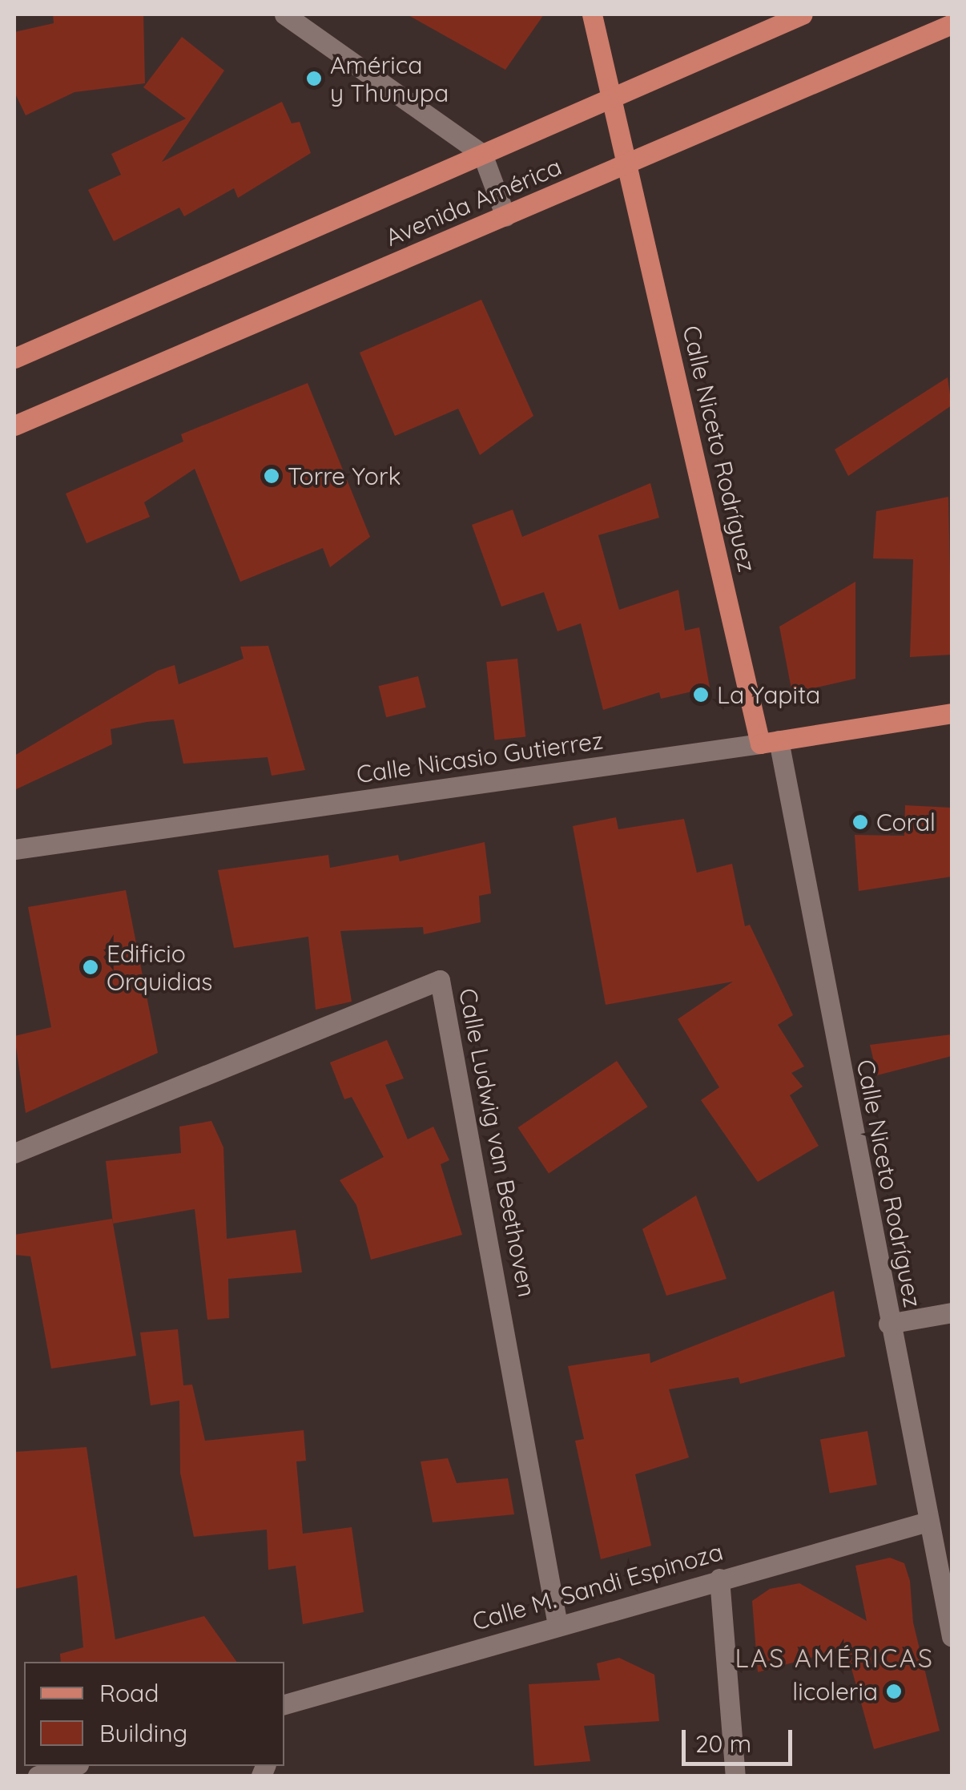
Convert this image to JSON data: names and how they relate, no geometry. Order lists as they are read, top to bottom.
{
  "streets": {
    "main road": ["Avenida América", "Calle Niceto Rodríguez", "Calle Nicasio Gutierrez"],
    "street": ["Calle Ludwig van Beethoven", "Calle M. Sandi Espinoza"]
  },
  "crossings": [
    ["Avenida América", "Calle Niceto Rodríguez"],
    ["Calle Niceto Rodríguez", "Calle Nicasio Gutierrez"],
    ["Calle Niceto Rodríguez", "Calle M. Sandi Espinoza"],
    ["Calle Ludwig van Beethoven", "Calle M. Sandi Espinoza"]
  ],
  "districts": ["LAS AMÉRICAS"],
  "places": [
    "América y Thunupa",
    "Torre York",
    "La Yapita",
    "Coral",
    "Edificio Orquidias",
    "licoleria"
  ],
  "legend": ["Road", "Building"],
  "scale_bar": "20 m"
}
